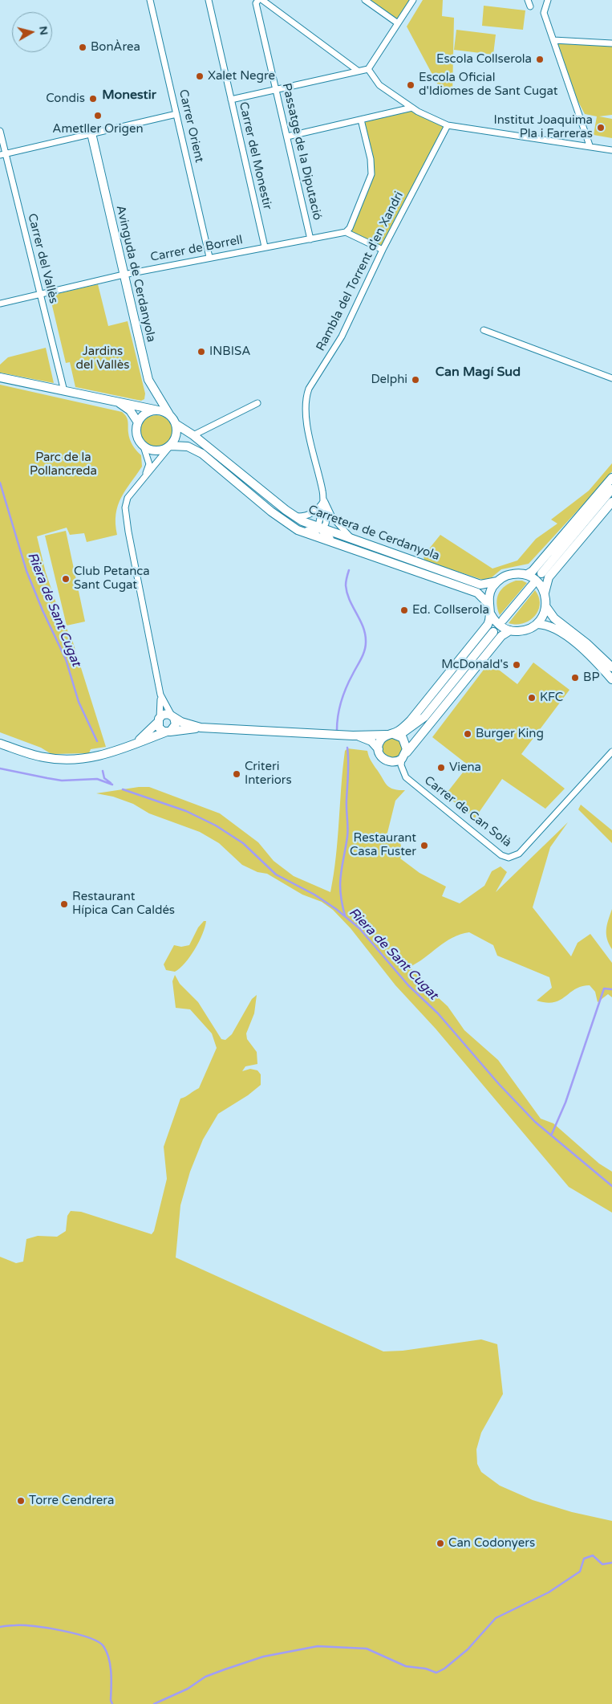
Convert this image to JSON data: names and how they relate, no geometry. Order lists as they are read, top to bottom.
{
  "streets": {
    "main road": ["Avinguda de Cerdanyola", "Carretera de Cerdanyola"],
    "street": [
      "Carrer Orient",
      "Passatge de la Diputació",
      "Carrer del Monestir",
      "Carrer de Borrell",
      "Carrer del Vallès",
      "Rambla del Torrent d'en Xandri",
      "Carrer de Can Solà"
    ]
  },
  "crossings": [
    ["Carrer Orient", "Carrer de Borrell"],
    ["Passatge de la Diputació", "Carrer de Borrell"],
    ["Carrer del Monestir", "Carrer de Borrell"],
    ["Carrer de Borrell", "Carrer del Vallès"],
    ["Carrer de Borrell", "Avinguda de Cerdanyola"],
    ["Rambla del Torrent d'en Xandri", "Carretera de Cerdanyola"],
    ["Avinguda de Cerdanyola", "Carretera de Cerdanyola"]
  ],
  "districts": ["Monestir", "Can Magí Sud"],
  "water": ["Riera de Sant Cugat"],
  "parks": ["Jardins del Vallès", "Parc de la Pollancreda"],
  "places": [
    "BonÀrea",
    "Escola Collserola",
    "Xalet Negre",
    "Escola Oficial d'Idiomes de Sant Cugat",
    "Condis",
    "Ametller Origen",
    "Institut Joaquima Pla i Farreras",
    "INBISA",
    "Delphi",
    "Club Petanca Sant Cugat",
    "Ed. Collserola",
    "McDonald's",
    "BP",
    "KFC",
    "Burger King",
    "Viena",
    "Criteri Interiors",
    "Restaurant Casa Fuster",
    "Restaurant Hípica Can Caldés",
    "Torre Cendrera",
    "Can Codonyers"
  ],
  "north": "right"
}
